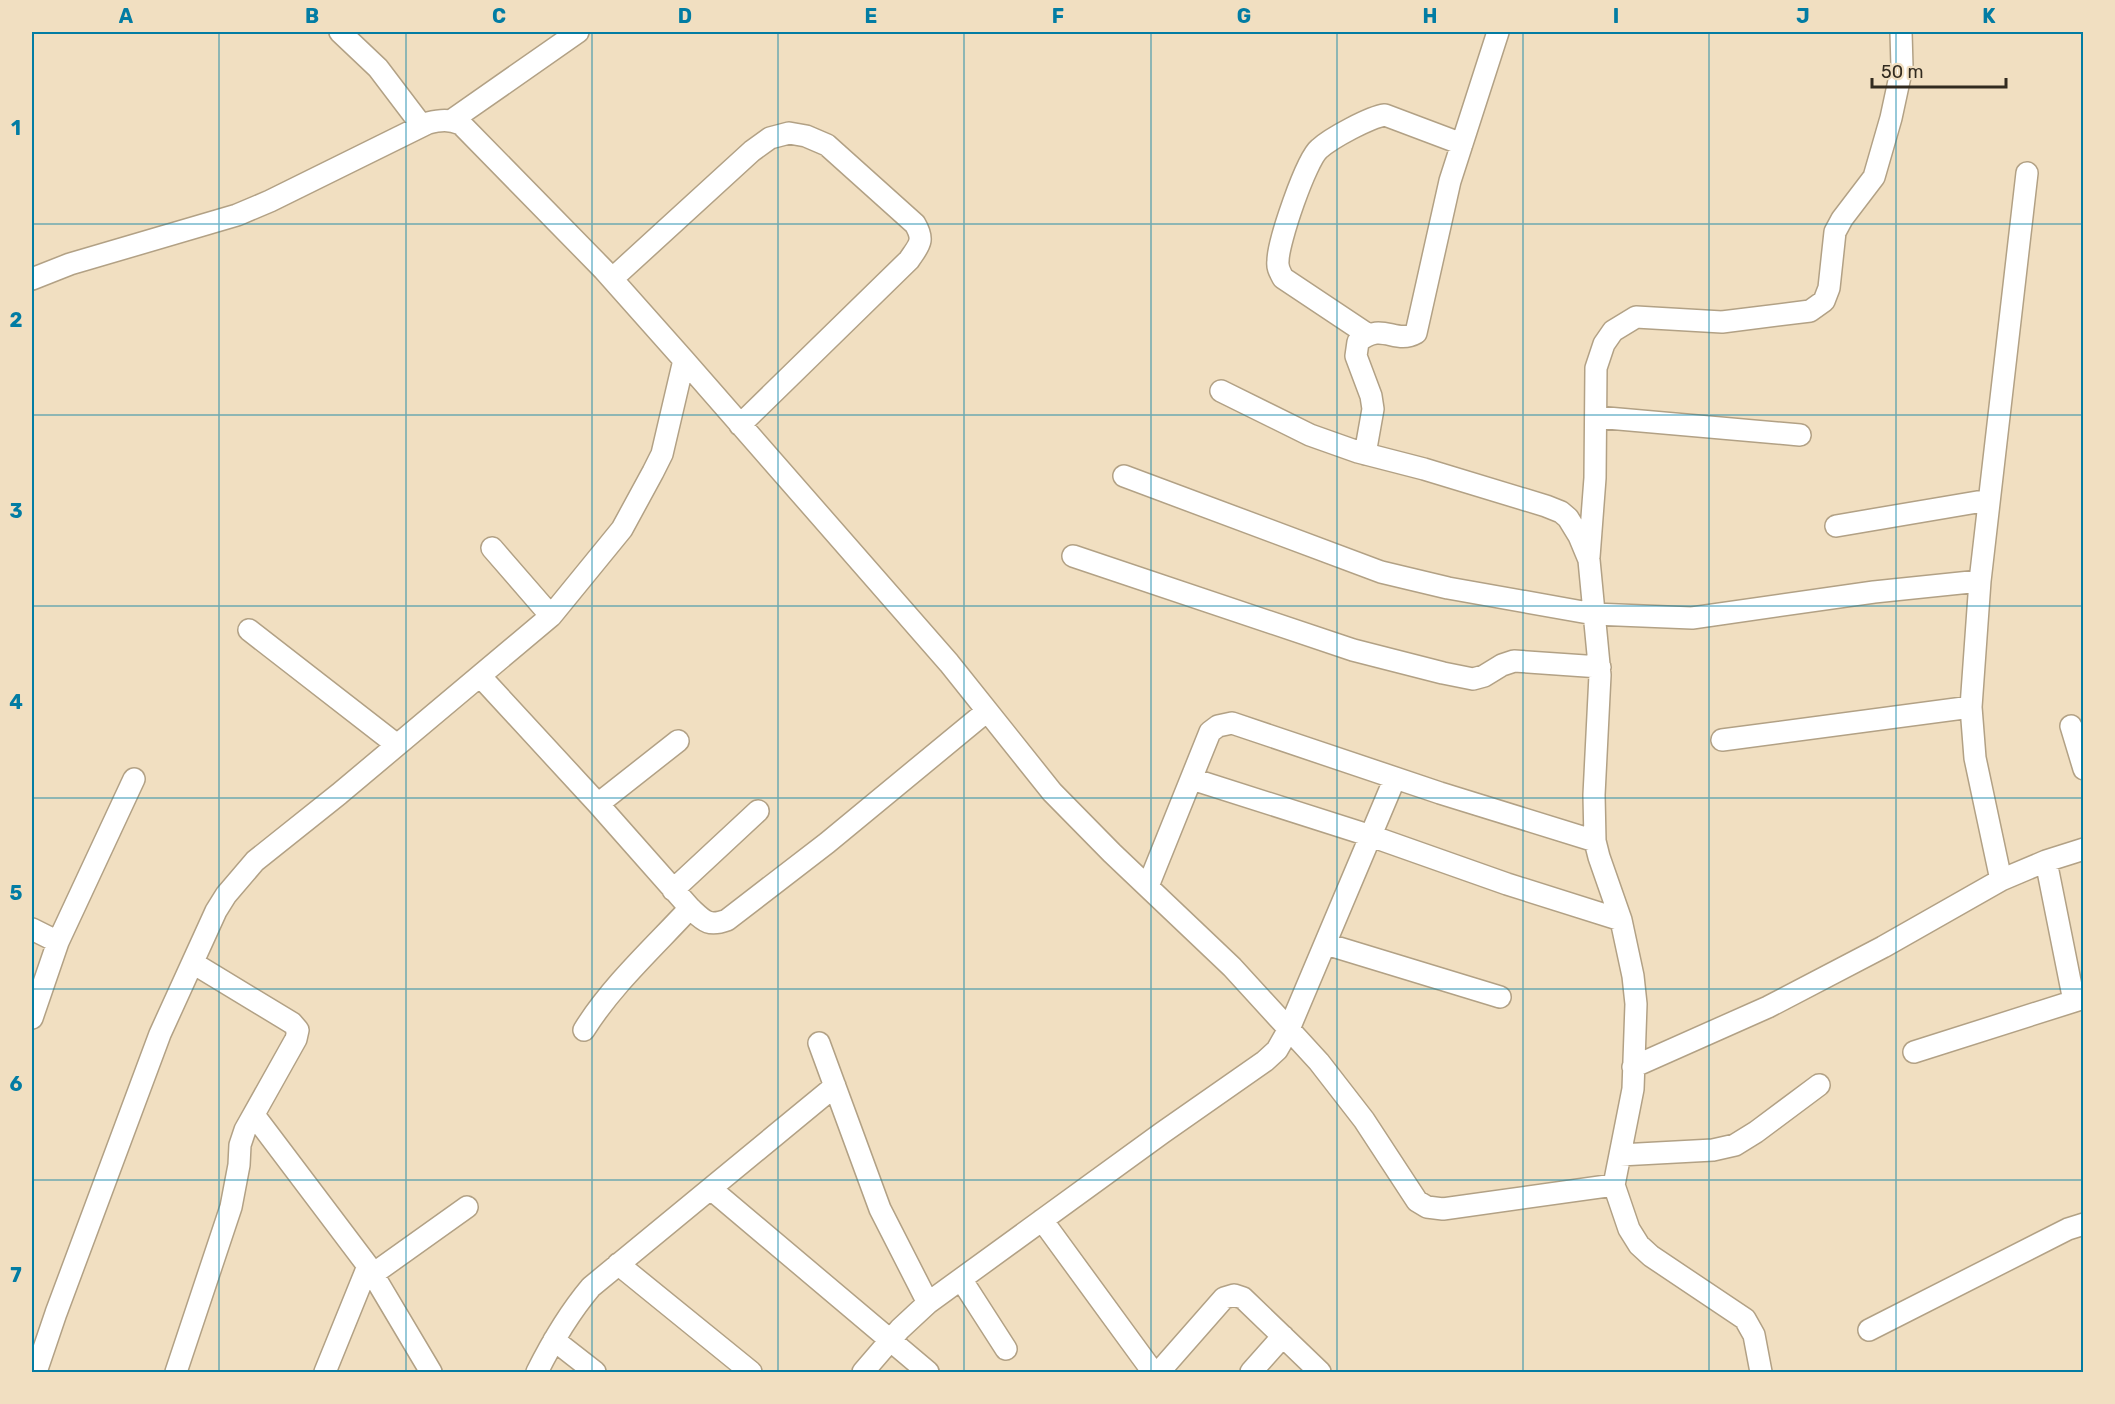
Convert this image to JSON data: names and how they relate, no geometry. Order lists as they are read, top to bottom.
{
  "scale_bar": "50 m",
  "grid": {
    "columns": [
      "A",
      "B",
      "C",
      "D",
      "E",
      "F",
      "G",
      "H",
      "I",
      "J",
      "K"
    ],
    "rows": [
      "1",
      "2",
      "3",
      "4",
      "5",
      "6",
      "7"
    ]
  }
}
